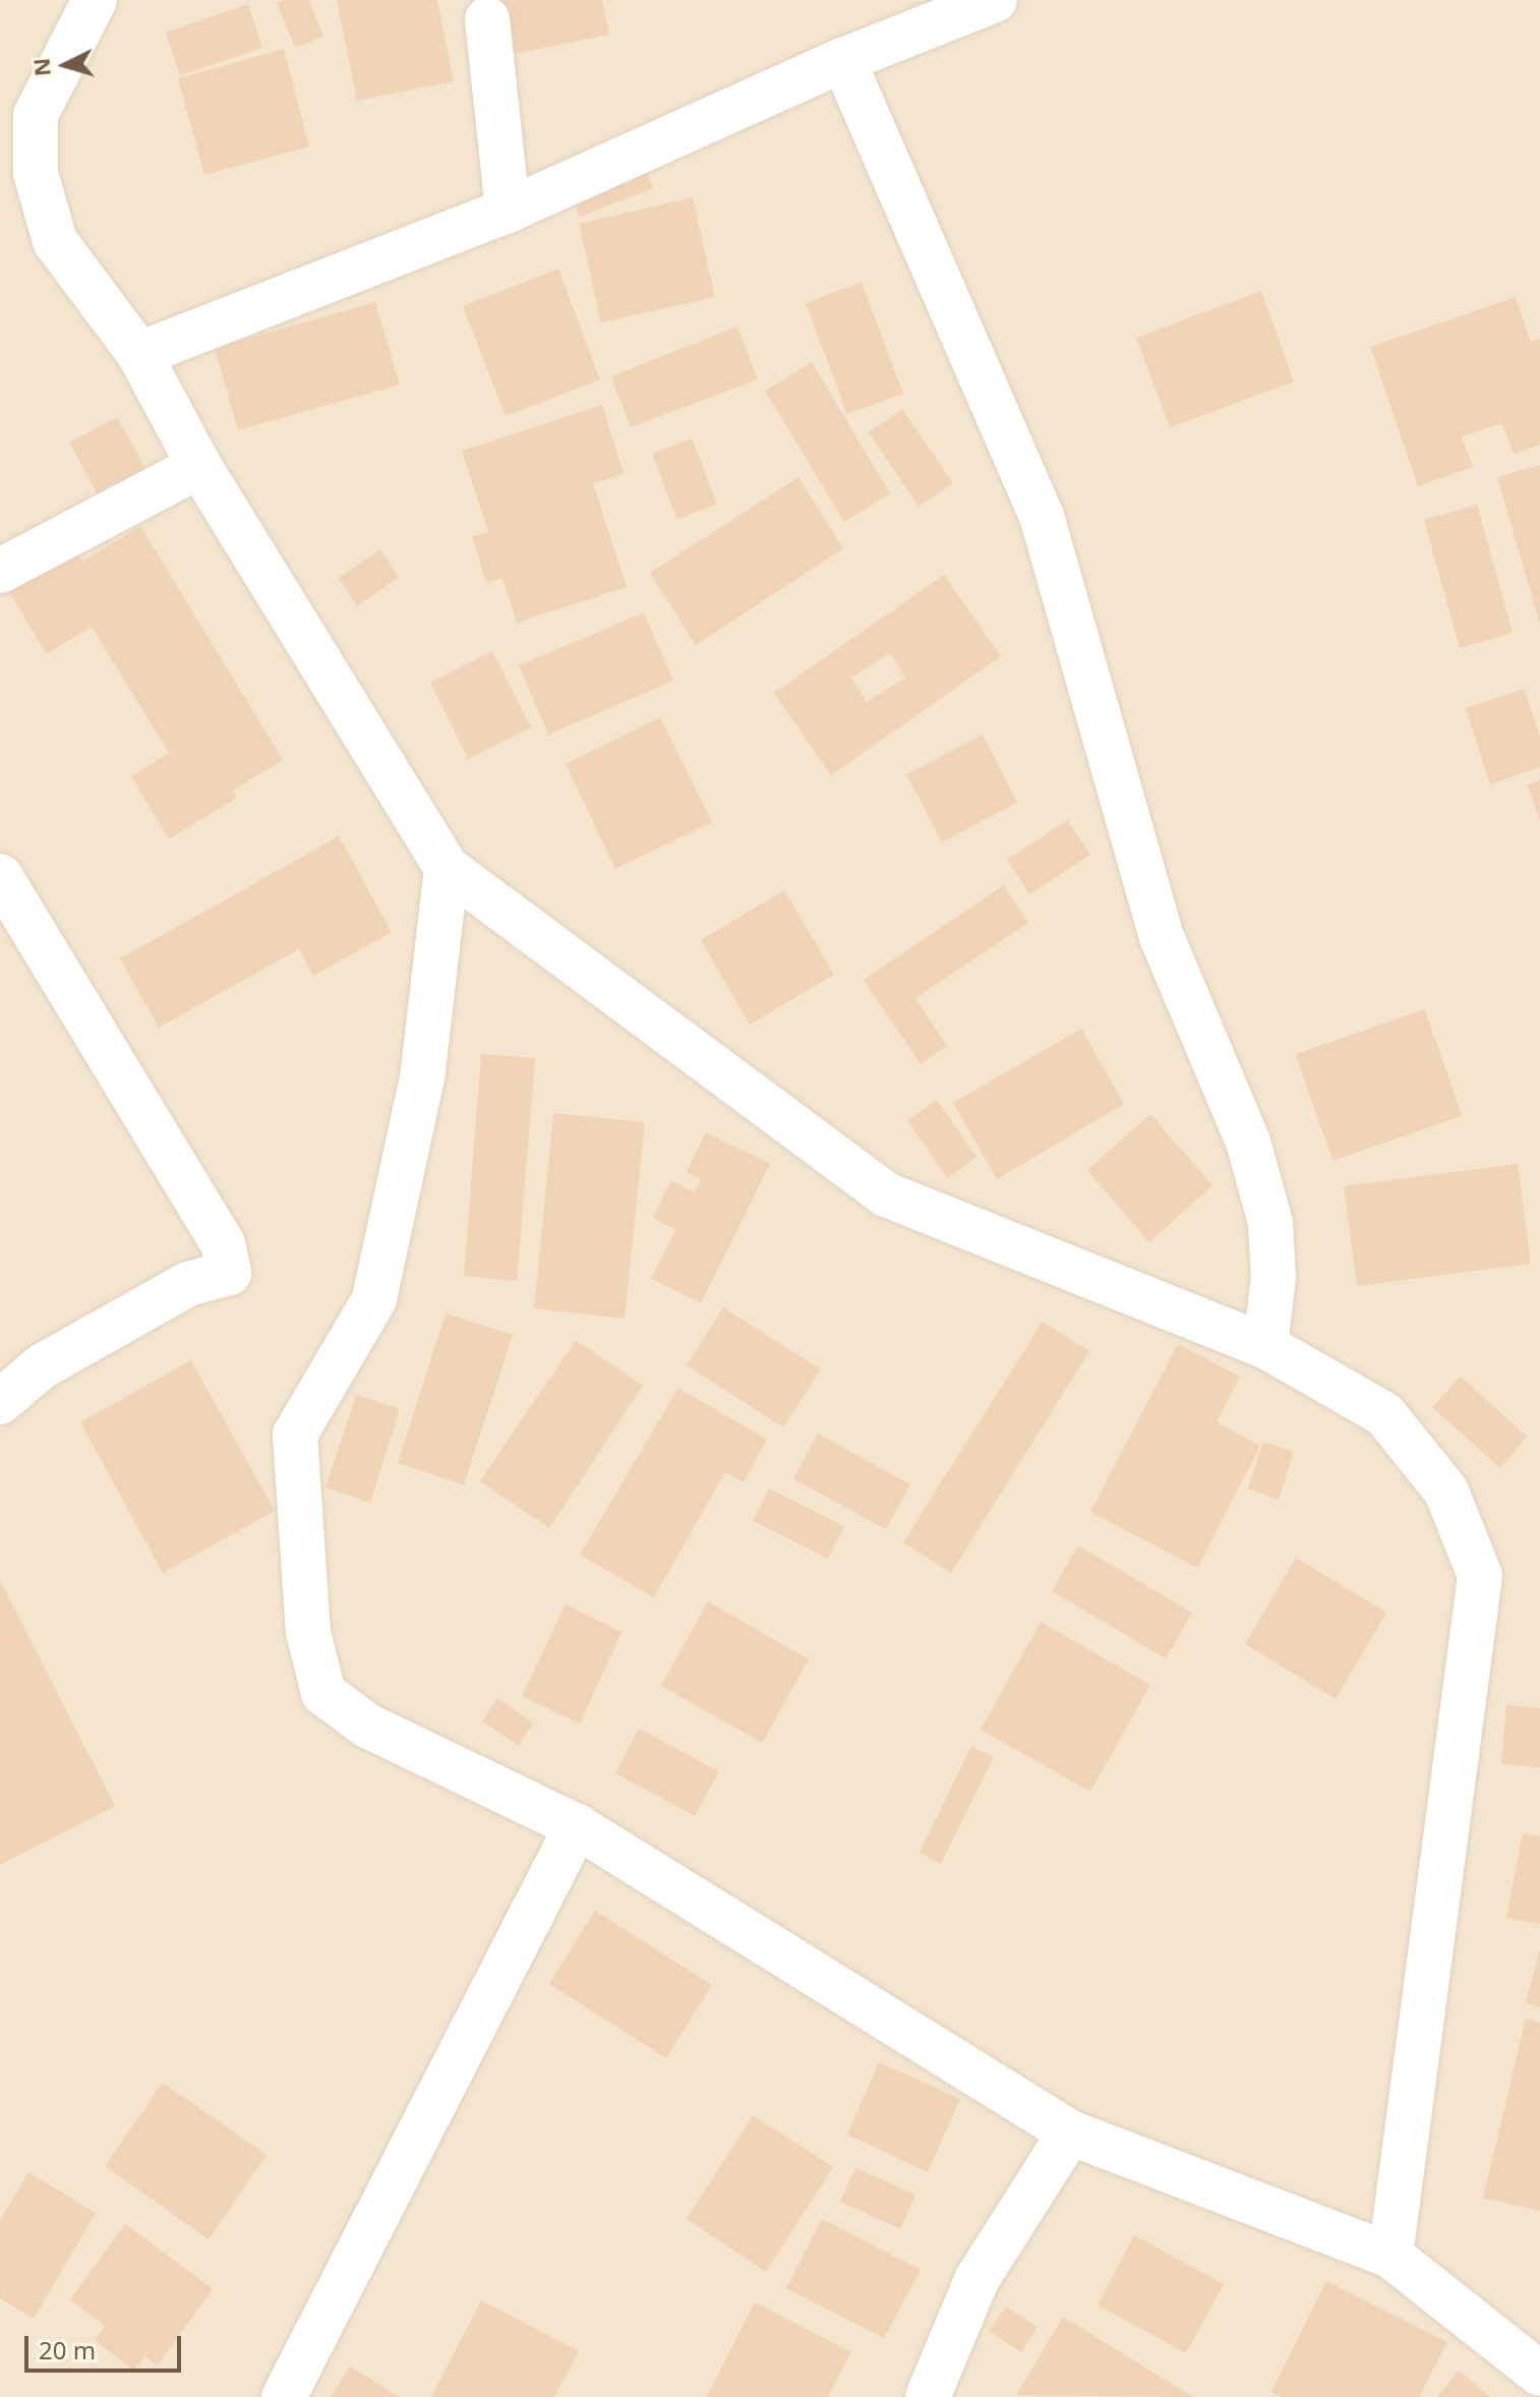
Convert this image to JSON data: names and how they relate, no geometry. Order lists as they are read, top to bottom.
{
  "scale_bar": "20 m",
  "north": "left"
}
